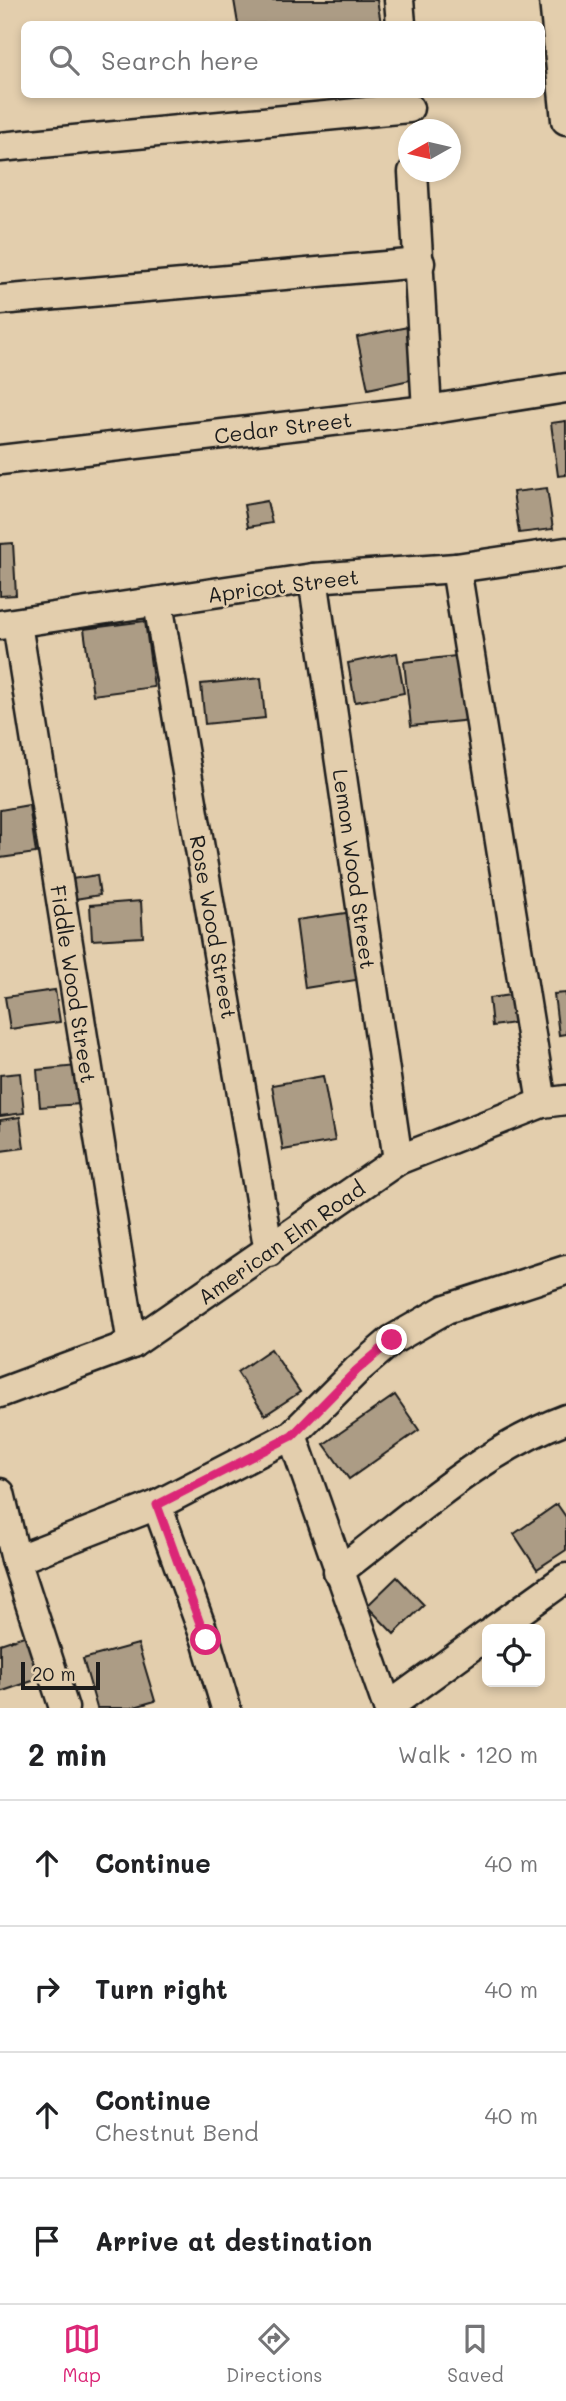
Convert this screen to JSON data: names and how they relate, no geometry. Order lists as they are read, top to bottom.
{
  "streets": {
    "street": [
      "Cedar Street",
      "Apricot Street",
      "Lemon Wood Street",
      "Rose Wood Street",
      "Fiddle Wood Street",
      "American Elm Road"
    ]
  },
  "crossings": [
    ["Apricot Street", "Lemon Wood Street"],
    ["Apricot Street", "Rose Wood Street"],
    ["Apricot Street", "Fiddle Wood Street"],
    ["Lemon Wood Street", "American Elm Road"],
    ["Rose Wood Street", "American Elm Road"],
    ["Fiddle Wood Street", "American Elm Road"]
  ],
  "scale_bar": "20 m",
  "north": "left",
  "page": {
    "search": "Search here",
    "scale": "20 m",
    "heading": ["2 min", "Walk · 120 m"],
    "list": [
      ["Continue", "40 m"],
      ["Turn right", "40 m"],
      ["Continue", "Chestnut Bend", "40 m"],
      "Arrive at destination"
    ],
    "nav": ["Map", "Directions", "Saved"]
  }
}
